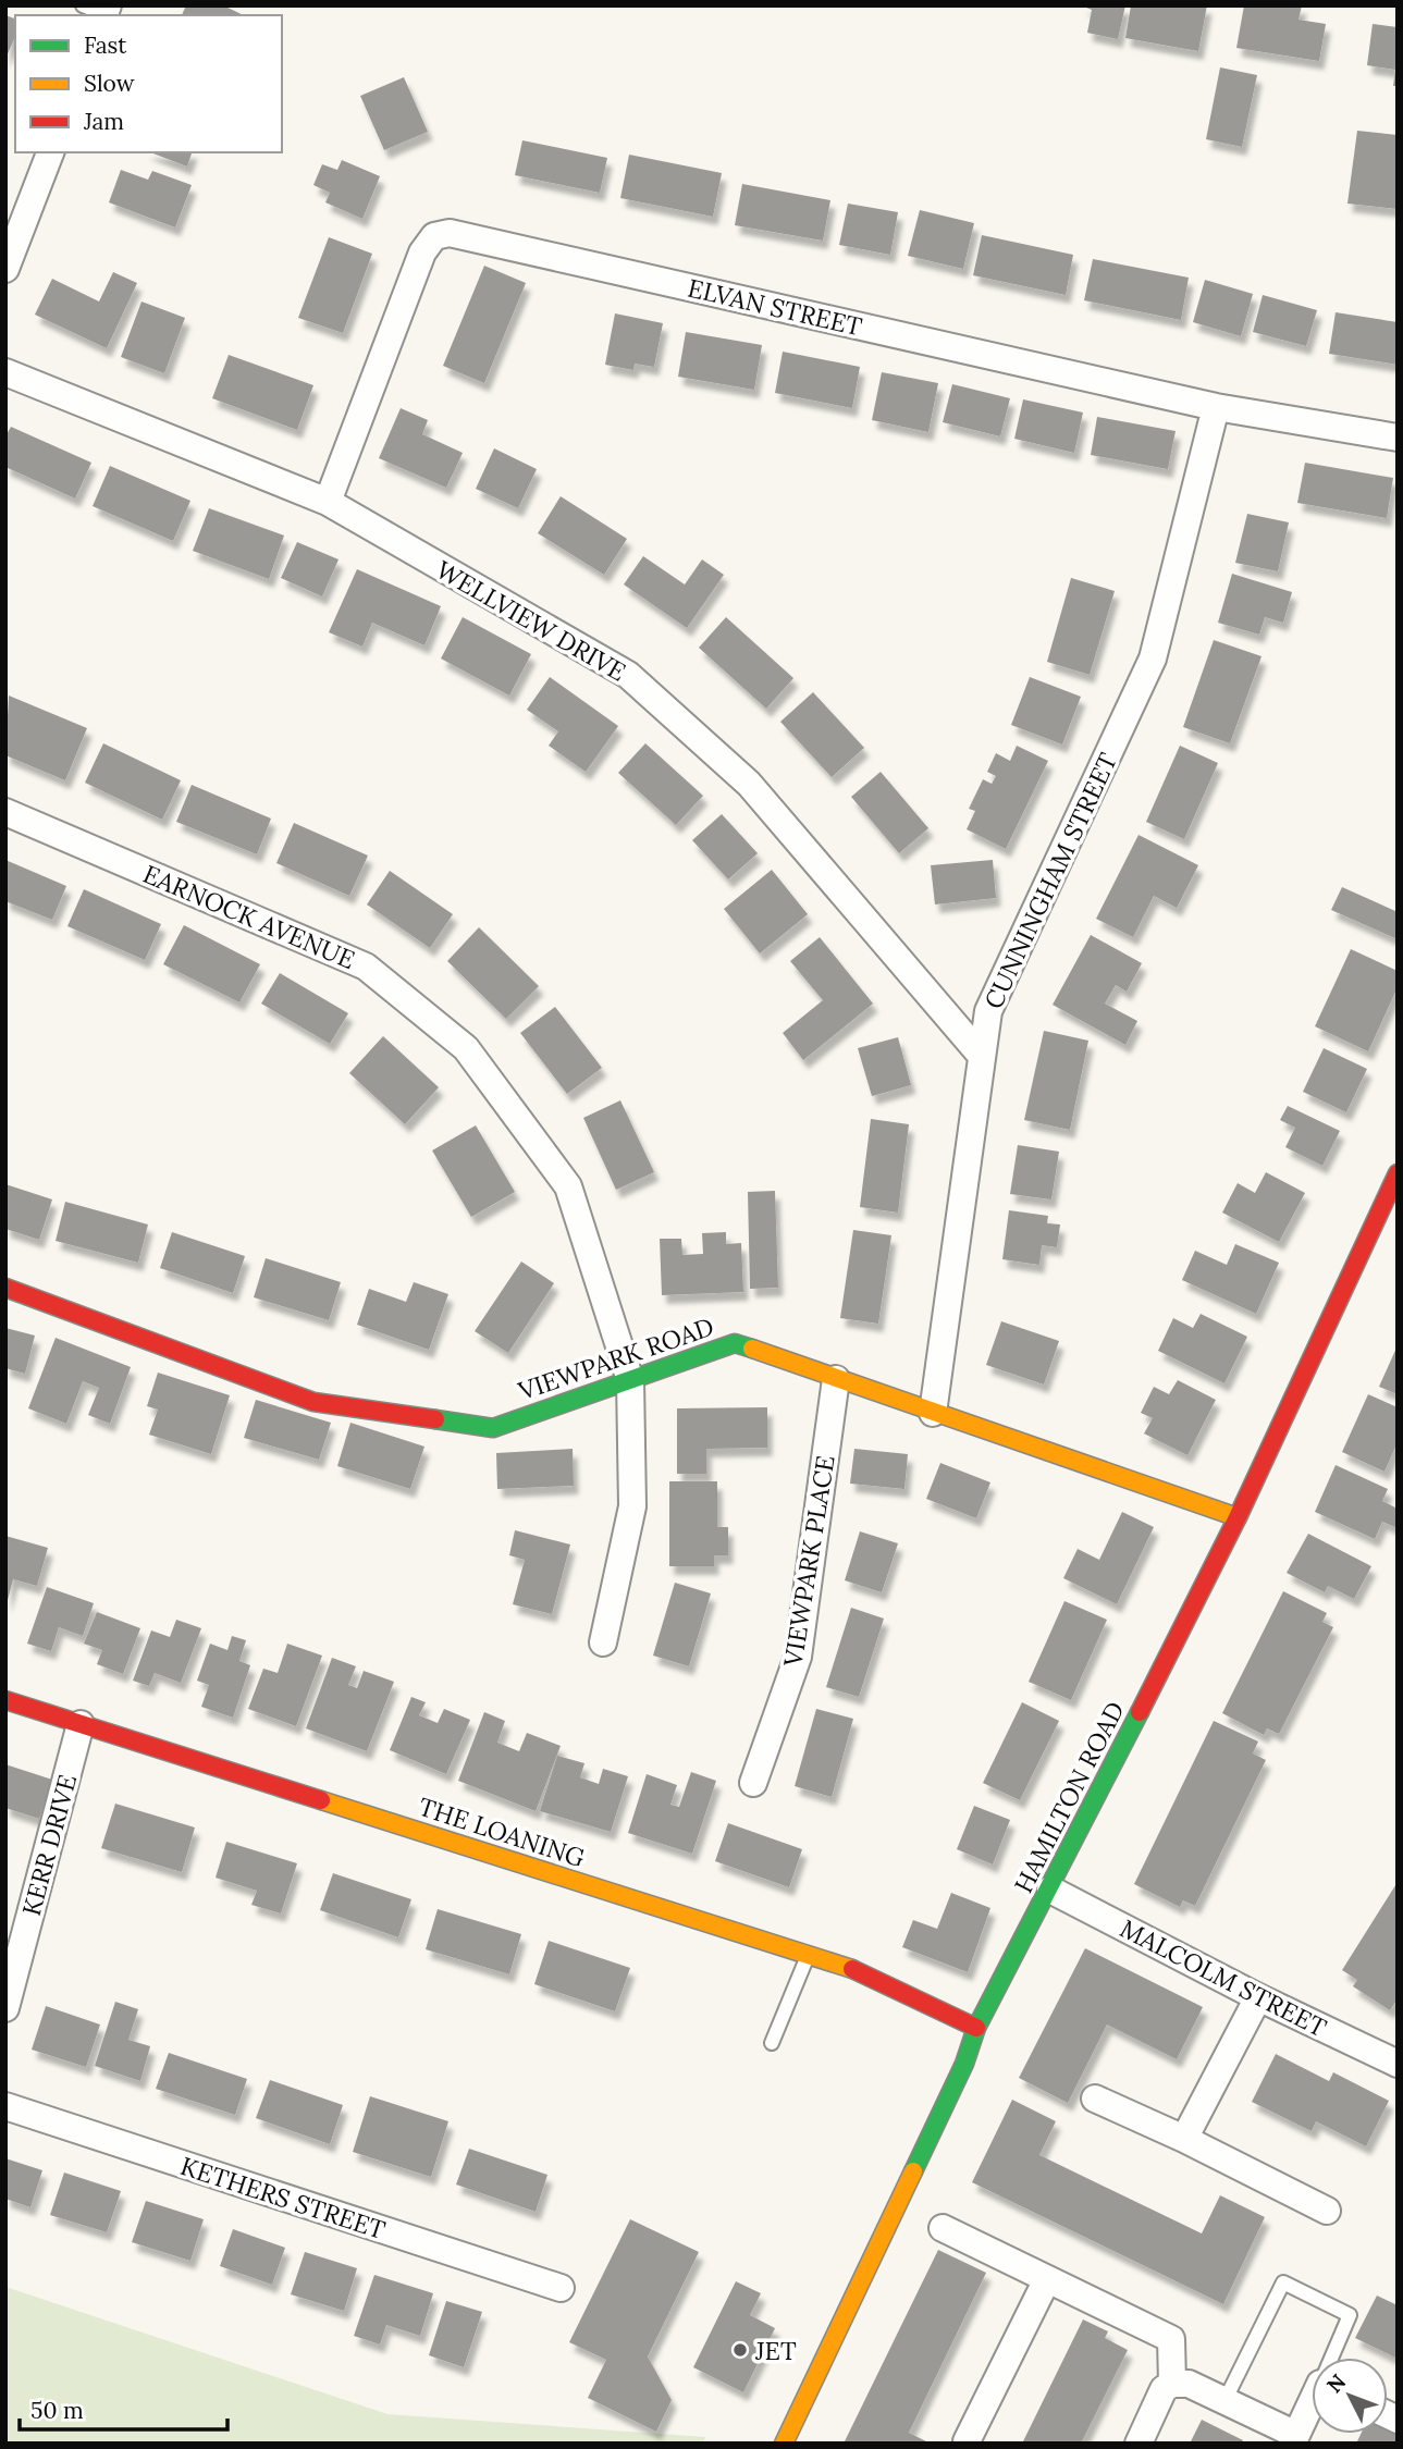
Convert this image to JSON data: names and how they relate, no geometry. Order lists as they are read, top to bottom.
{
  "streets": {
    "street": [
      "ELVAN STREET",
      "WELLVIEW DRIVE",
      "CUNNINGHAM STREET",
      "EARNOCK AVENUE",
      "VIEWPARK ROAD",
      "VIEWPARK PLACE",
      "HAMILTON ROAD",
      "THE LOANING",
      "KERR DRIVE",
      "MALCOLM STREET",
      "KETHERS STREET"
    ]
  },
  "crossings": [
    ["ELVAN STREET", "WELLVIEW DRIVE"],
    ["ELVAN STREET", "CUNNINGHAM STREET"],
    ["WELLVIEW DRIVE", "CUNNINGHAM STREET"],
    ["CUNNINGHAM STREET", "VIEWPARK ROAD"],
    ["EARNOCK AVENUE", "VIEWPARK ROAD"],
    ["VIEWPARK ROAD", "VIEWPARK PLACE"],
    ["VIEWPARK ROAD", "HAMILTON ROAD"],
    ["HAMILTON ROAD", "THE LOANING"],
    ["HAMILTON ROAD", "MALCOLM STREET"],
    ["THE LOANING", "KERR DRIVE"]
  ],
  "places": ["JET"],
  "legend": ["Fast", "Slow", "Jam"],
  "scale_bar": "50 m",
  "north": "top left"
}
